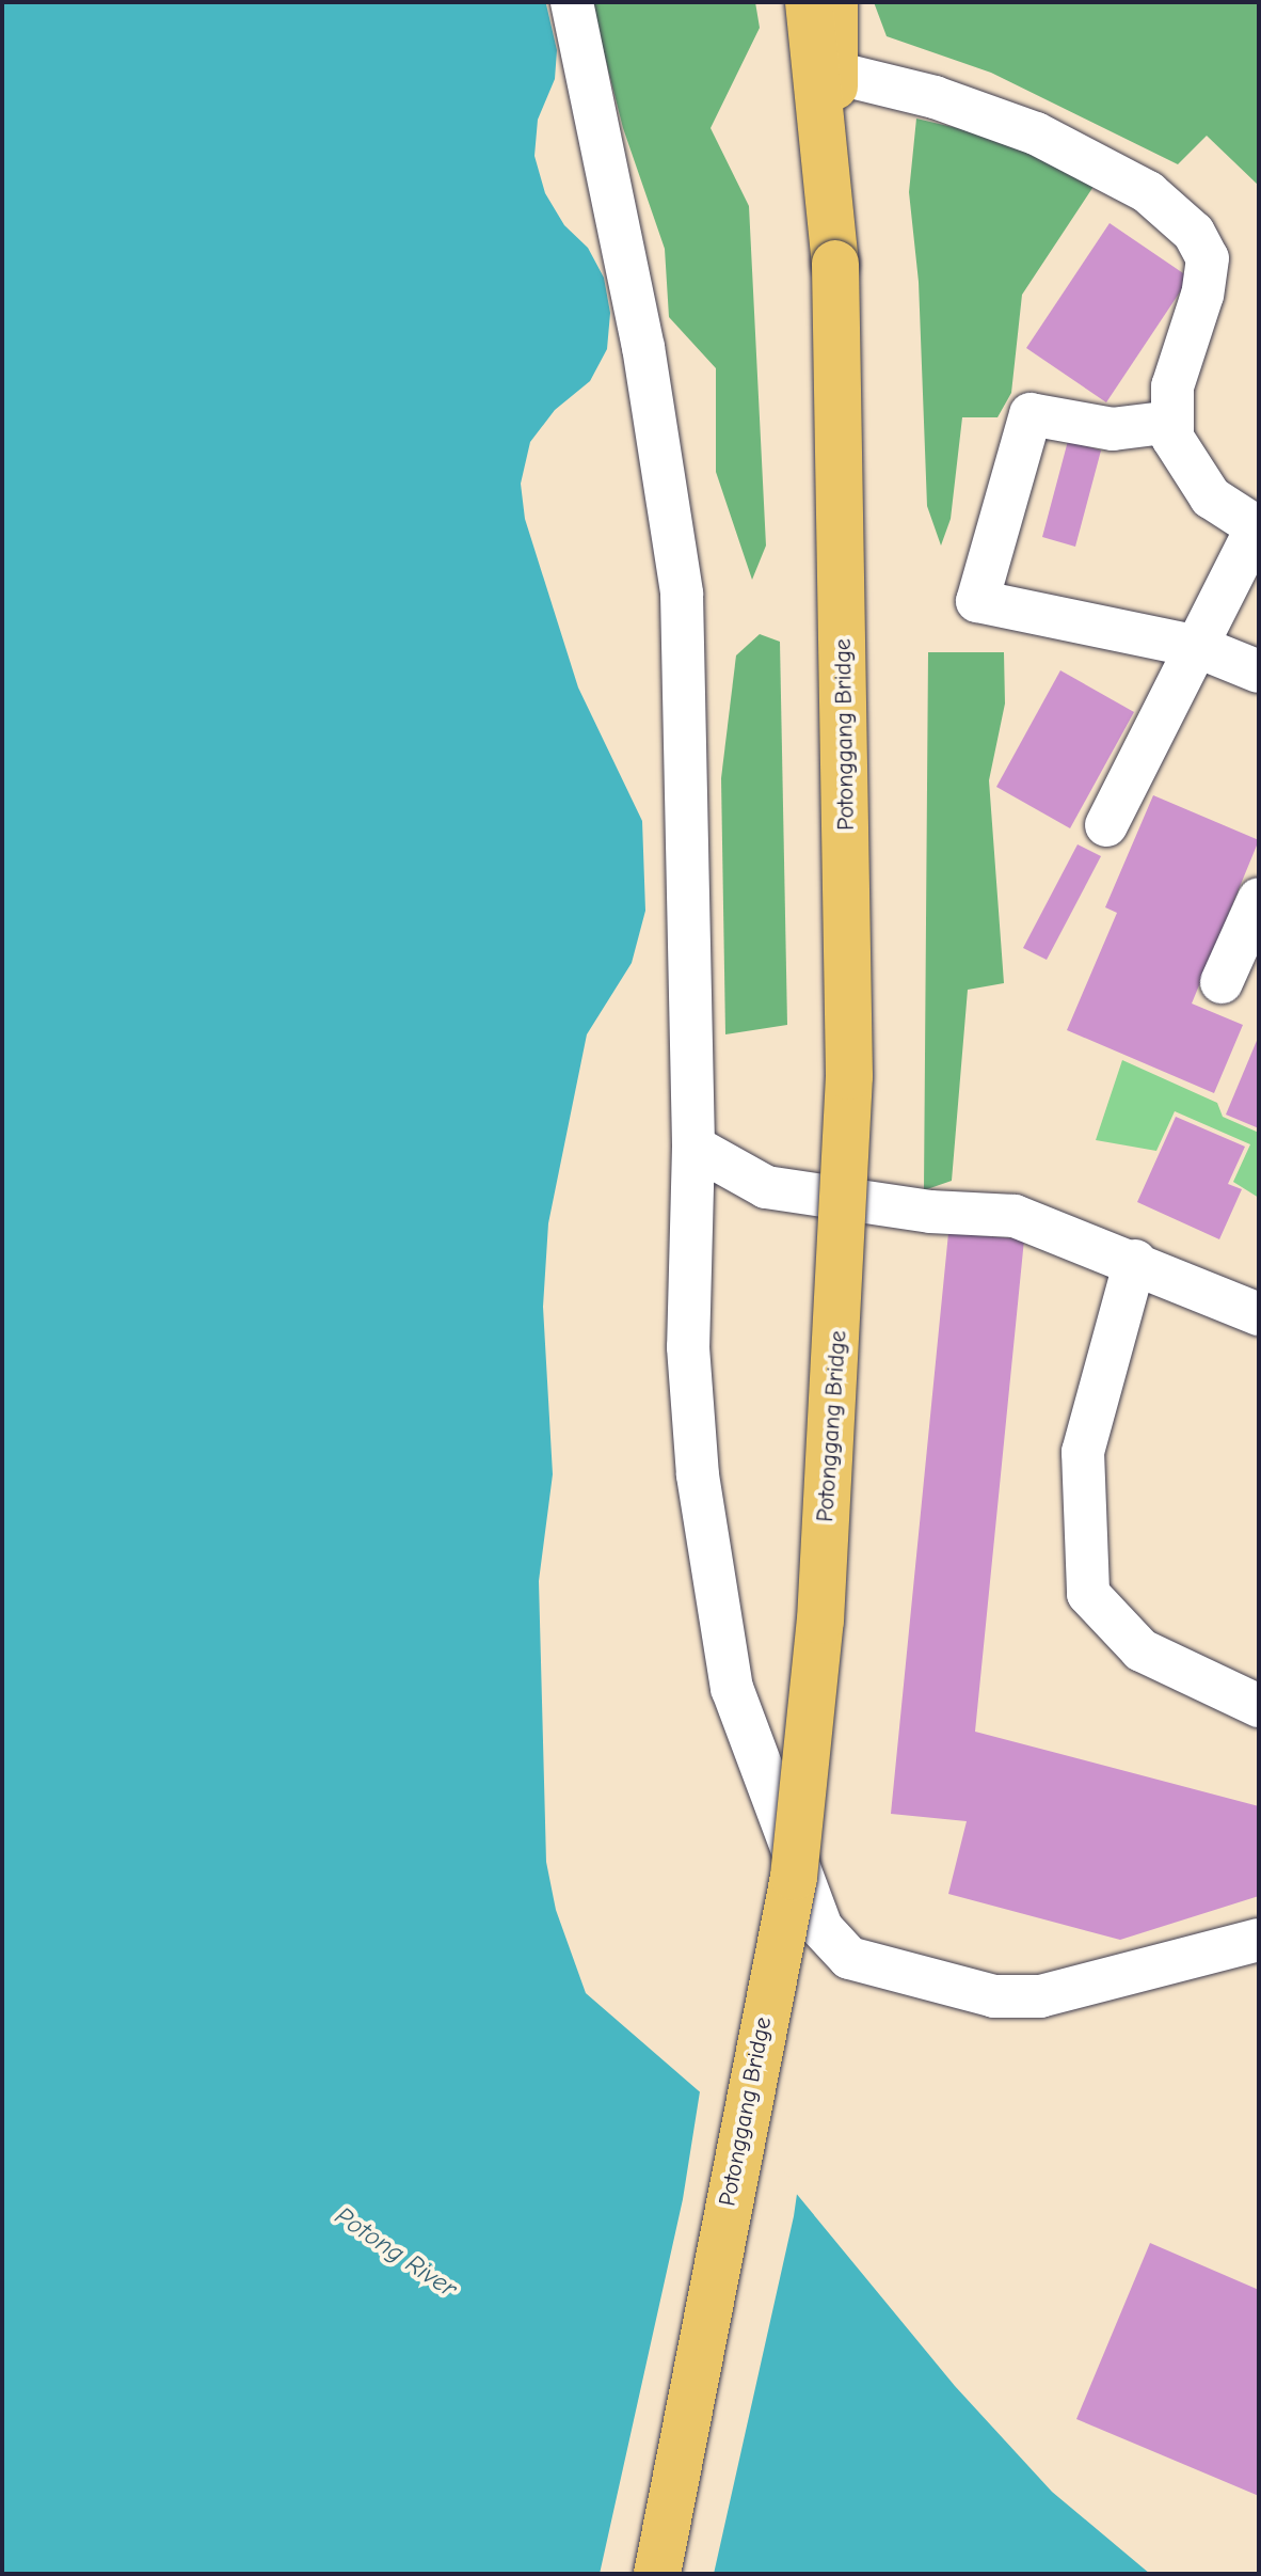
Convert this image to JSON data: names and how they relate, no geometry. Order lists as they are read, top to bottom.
{
  "streets": {
    "main road": ["Potonggang Bridge"]
  },
  "water": ["Potong River"]
}
